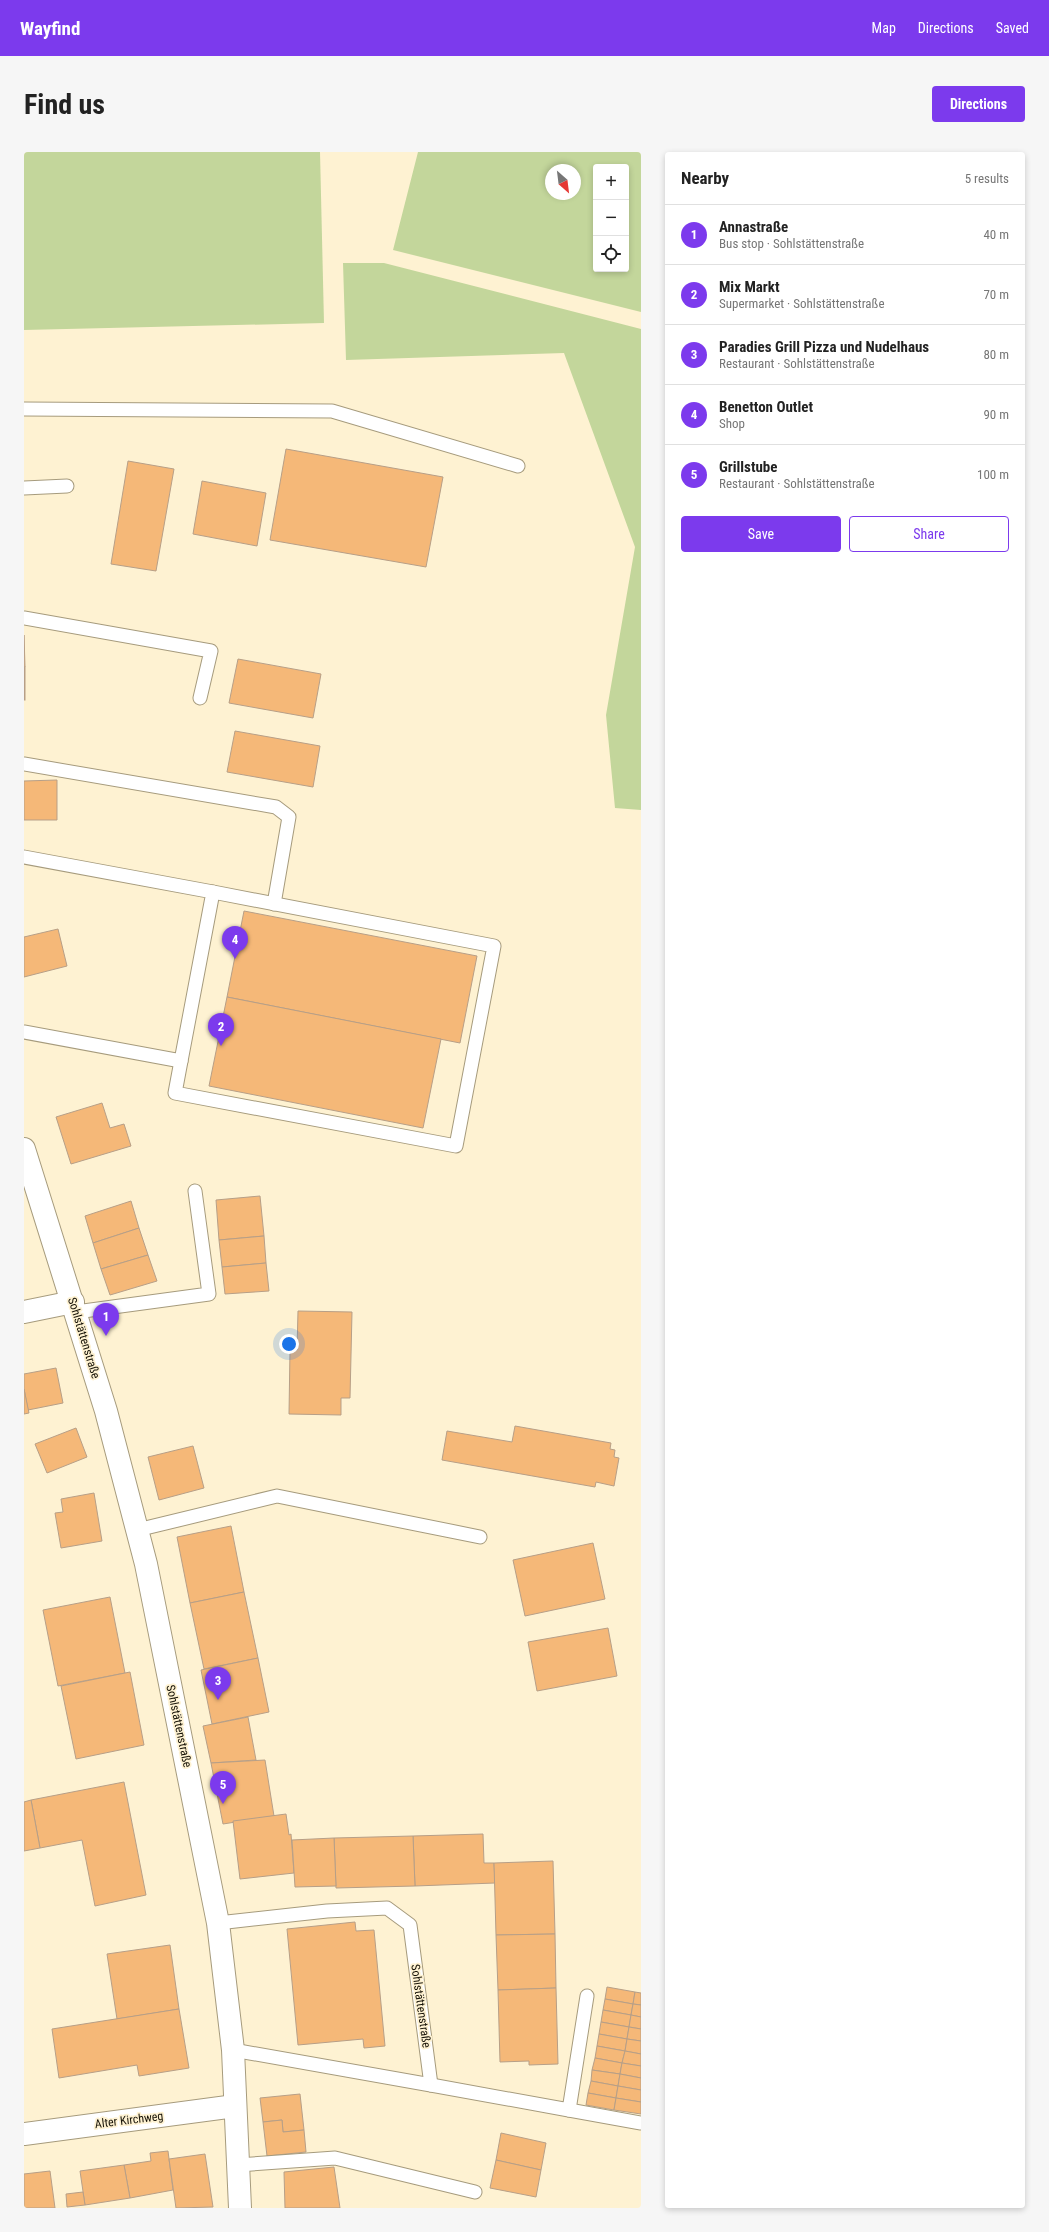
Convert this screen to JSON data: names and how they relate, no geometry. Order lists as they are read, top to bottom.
{
  "streets": {
    "street": ["Sohlstättenstraße", "Alter Kirchweg"]
  },
  "crossings": [
    ["Sohlstättenstraße", "Alter Kirchweg"]
  ],
  "north": "bottom right",
  "page": {
    "header": "Wayfind",
    "nav": ["Map", "Directions", "Saved"],
    "buttons": [
      "Directions",
      ["Save", "Share"]
    ],
    "title": "Find us",
    "heading": ["Nearby", "5 results"],
    "map_buttons": ["+", "−"],
    "list": [
      {
        "mark": "1",
        "name": "Annastraße",
        "note": "Bus stop · Sohlstättenstraße",
        "value": "40 m"
      },
      {
        "mark": "2",
        "name": "Mix Markt",
        "note": "Supermarket · Sohlstättenstraße",
        "value": "70 m"
      },
      {
        "mark": "3",
        "name": "Paradies Grill Pizza und Nudelhaus",
        "note": "Restaurant · Sohlstättenstraße",
        "value": "80 m"
      },
      {
        "mark": "4",
        "name": "Benetton Outlet",
        "note": "Shop",
        "value": "90 m"
      },
      {
        "mark": "5",
        "name": "Grillstube",
        "note": "Restaurant · Sohlstättenstraße",
        "value": "100 m"
      }
    ],
    "pins": [
      "4",
      "2",
      "1",
      "3",
      "5"
    ]
  }
}
